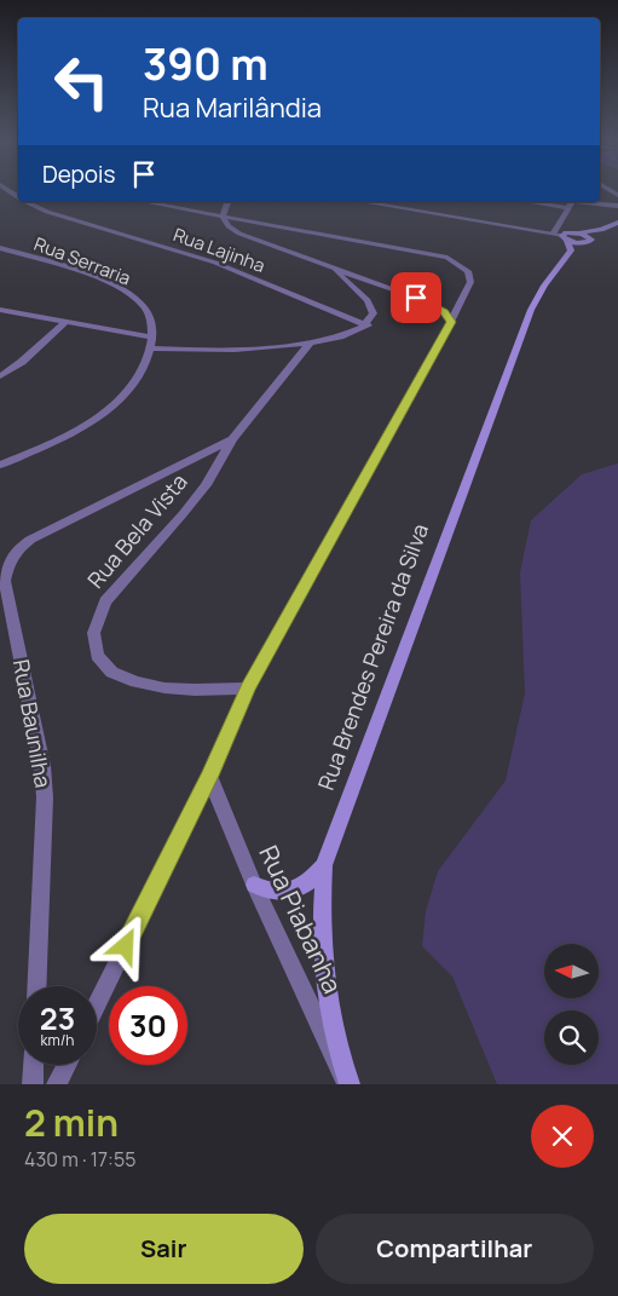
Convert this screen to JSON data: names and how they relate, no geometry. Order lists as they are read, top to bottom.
{
  "streets": {
    "main road": ["Rua Brendes Pereira da Silva"],
    "street": [
      "Rua Lajinha",
      "Rua Serraria",
      "Rua Bela Vista",
      "Rua Baunilha",
      "Rua Piabanha"
    ]
  },
  "crossings": [
    ["Rua Bela Vista", "Rua Baunilha"],
    ["Rua Brendes Pereira da Silva", "Rua Piabanha"]
  ],
  "north": "left",
  "page": {
    "turn": ["390 m", "Rua Marilândia"],
    "then": "Depois",
    "speed": "23 km/h",
    "limit": "30",
    "heading": ["2 min", "430 m · 17:55"],
    "buttons": ["Sair", "Compartilhar"]
  }
}
